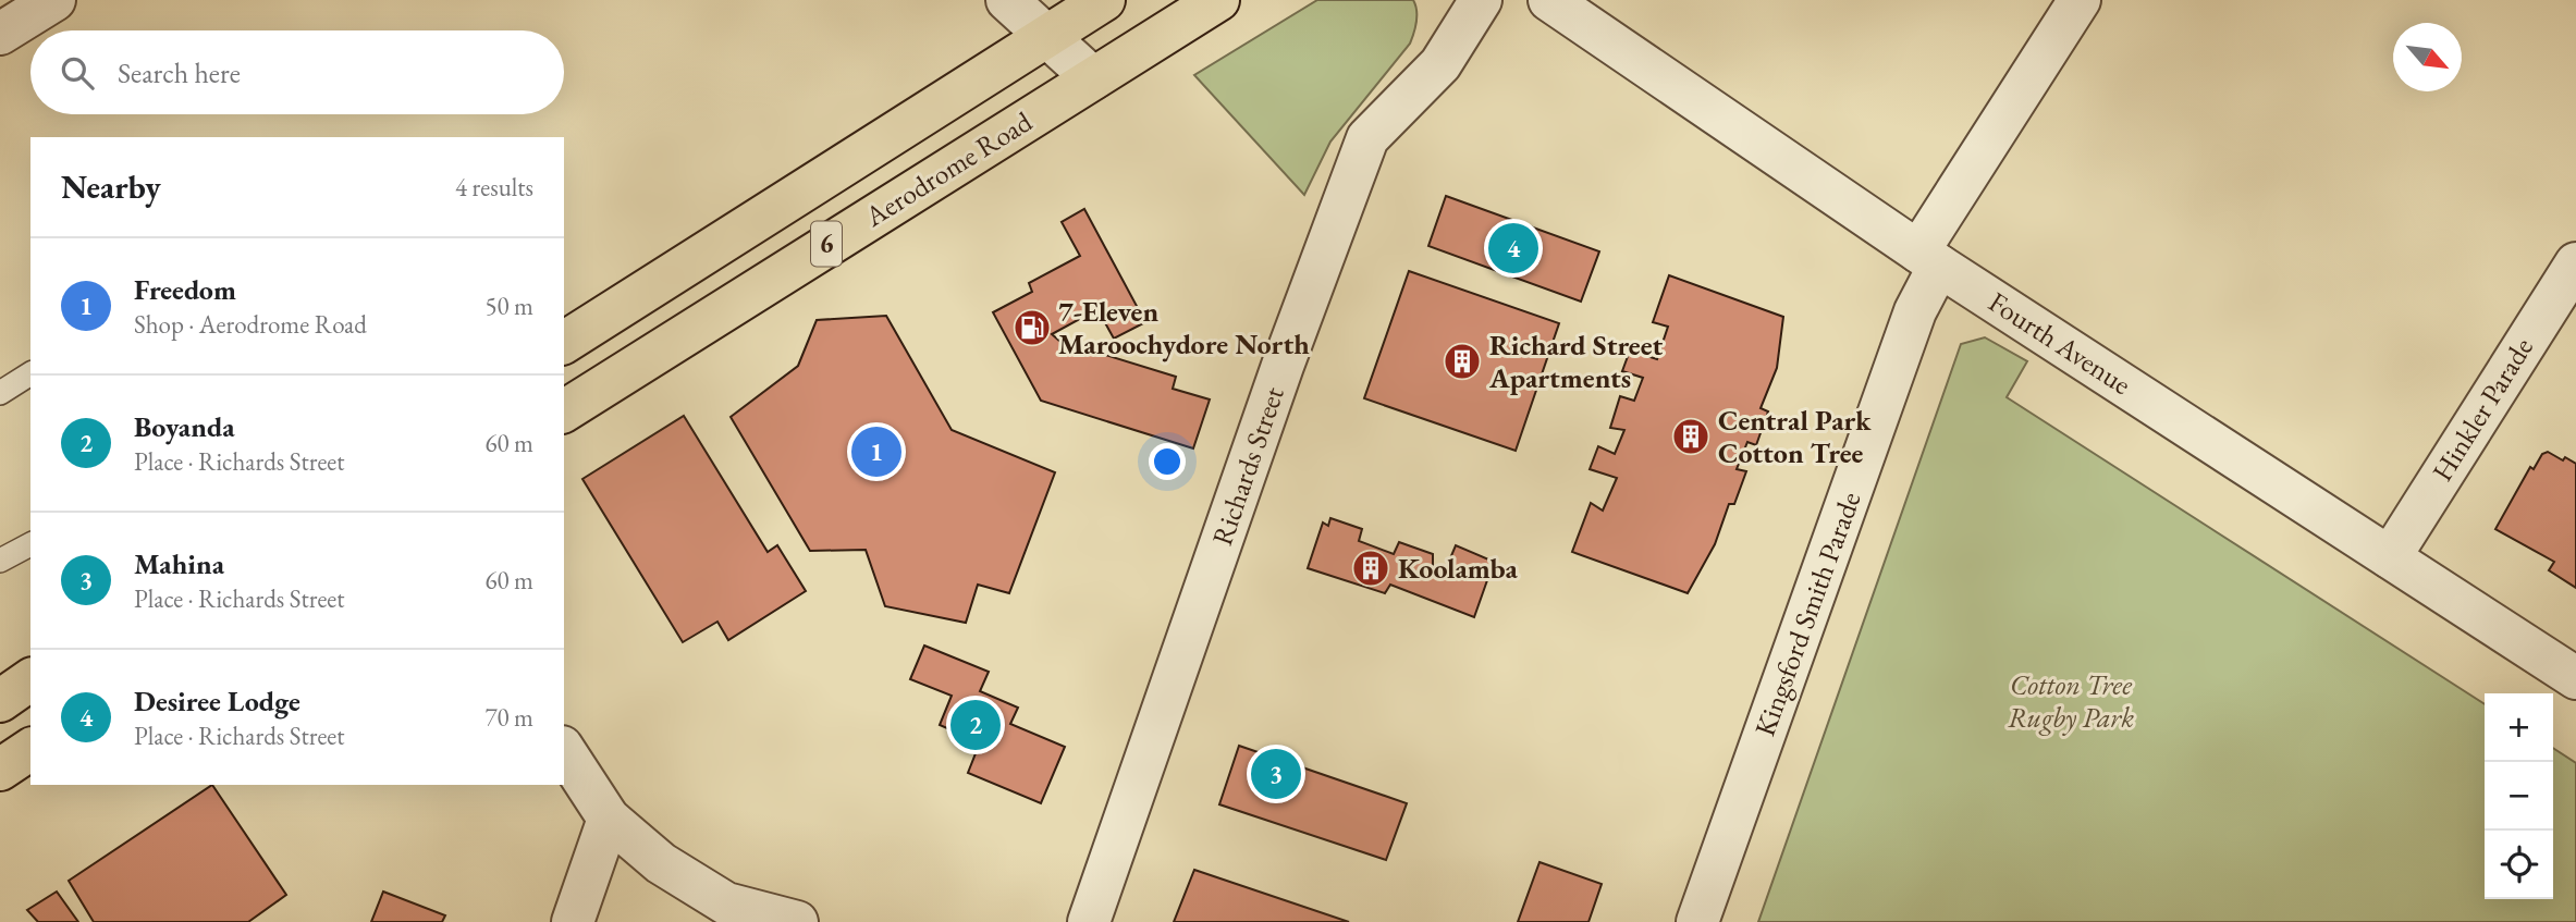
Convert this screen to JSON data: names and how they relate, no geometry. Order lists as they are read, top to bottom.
{
  "streets": {
    "main road": ["Aerodrome Road", "6"],
    "street": [
      "Fourth Avenue",
      "Hinkler Parade",
      "Richards Street",
      "Kingsford Smith Parade"
    ]
  },
  "crossings": [
    ["Fourth Avenue", "Hinkler Parade"],
    ["Fourth Avenue", "Kingsford Smith Parade"]
  ],
  "parks": ["Cotton Tree Rugby Park"],
  "places": {
    "fuel station": ["7-Eleven Maroochydore North"],
    "building": ["Richard Street Apartments", "Central Park Cotton Tree", "Koolamba"]
  },
  "north": "bottom right",
  "page": {
    "search": "Search here",
    "heading": ["Nearby", "4 results"],
    "pins": [
      "4",
      "1",
      "2",
      "3"
    ],
    "list": [
      {
        "mark": "1",
        "name": "Freedom",
        "note": "Shop · Aerodrome Road",
        "value": "50 m"
      },
      {
        "mark": "2",
        "name": "Boyanda",
        "note": "Place · Richards Street",
        "value": "60 m"
      },
      {
        "mark": "3",
        "name": "Mahina",
        "note": "Place · Richards Street",
        "value": "60 m"
      },
      {
        "mark": "4",
        "name": "Desiree Lodge",
        "note": "Place · Richards Street",
        "value": "70 m"
      }
    ],
    "map_buttons": ["+", "−"]
  }
}
